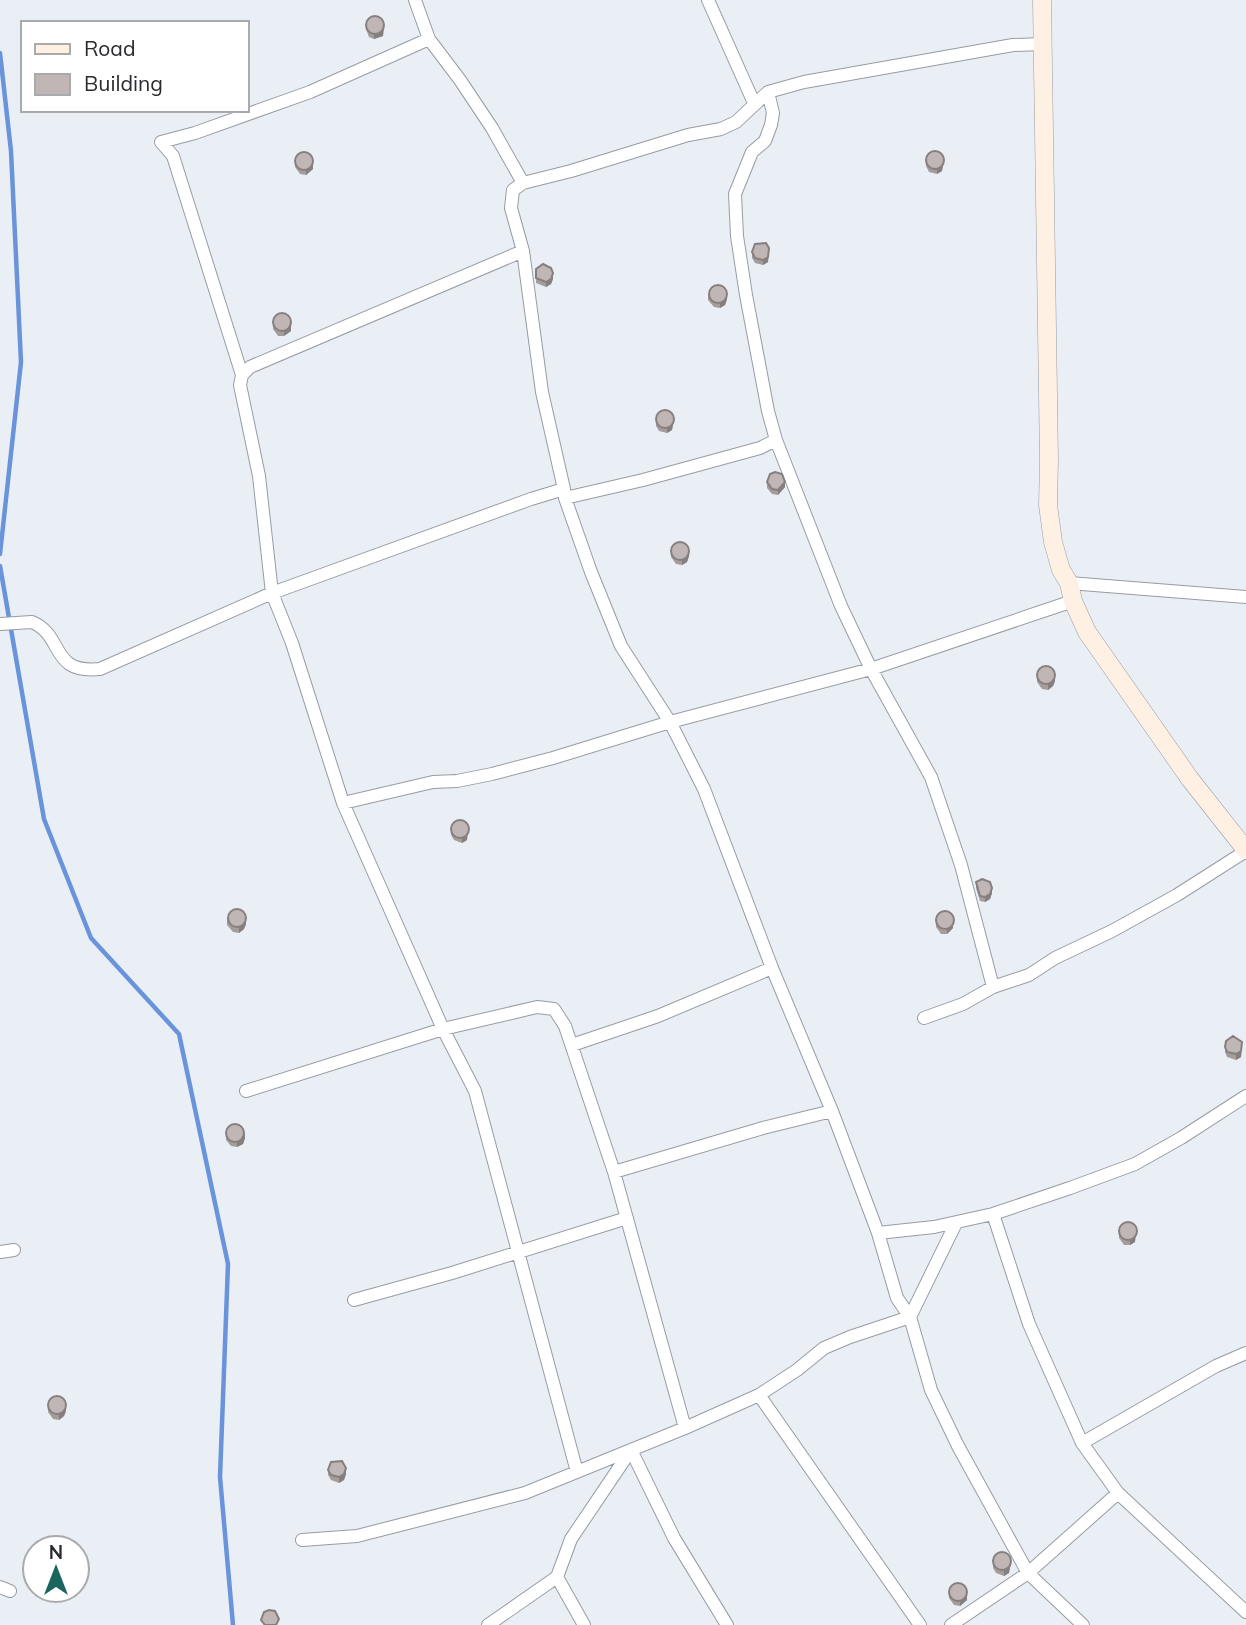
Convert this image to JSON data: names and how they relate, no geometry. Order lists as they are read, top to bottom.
{
  "legend": ["Road", "Building"],
  "north": "top"
}
